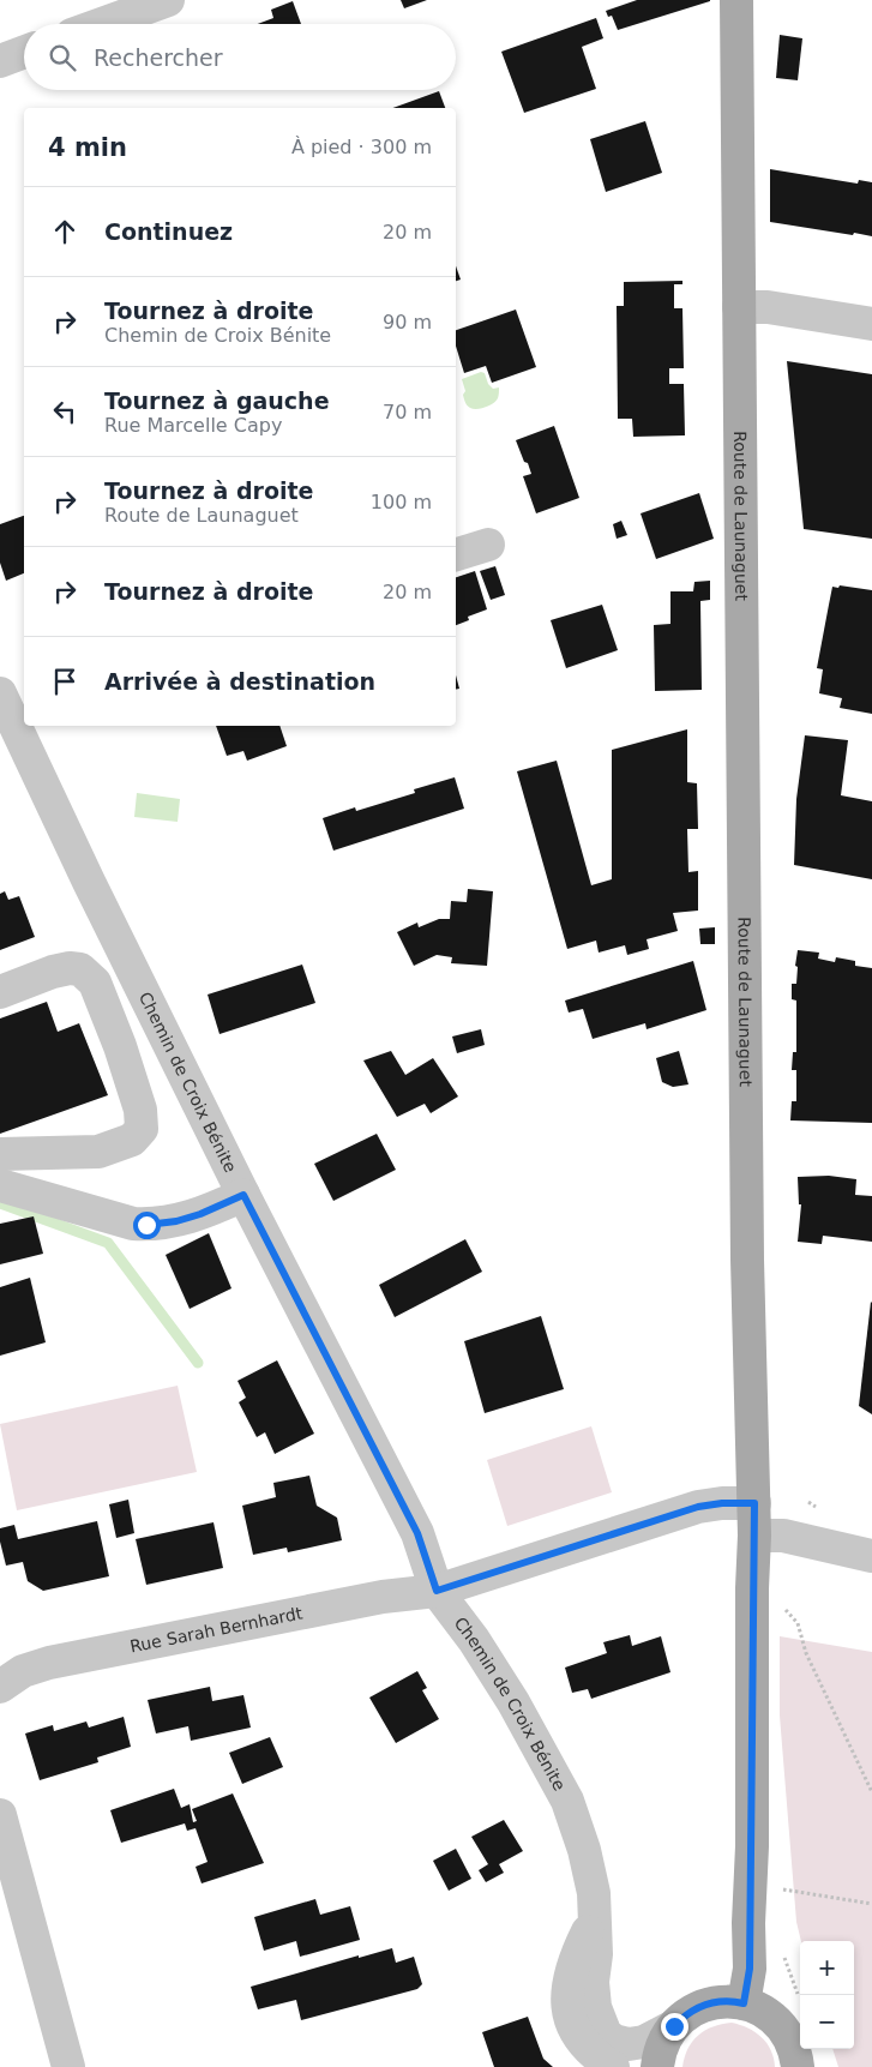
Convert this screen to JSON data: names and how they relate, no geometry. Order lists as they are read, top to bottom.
{
  "streets": {
    "main road": ["Route de Launaguet"],
    "street": ["Chemin de Croix Bénite", "Rue Sarah Bernhardt"]
  },
  "crossings": [
    ["Route de Launaguet", "Rue Sarah Bernhardt"],
    ["Chemin de Croix Bénite", "Rue Sarah Bernhardt"]
  ],
  "page": {
    "search": "Rechercher",
    "heading": ["4 min", "À pied · 300 m"],
    "list": [
      ["Continuez", "20 m"],
      ["Tournez à droite", "Chemin de Croix Bénite", "90 m"],
      ["Tournez à gauche", "Rue Marcelle Capy", "70 m"],
      ["Tournez à droite", "Route de Launaguet", "100 m"],
      ["Tournez à droite", "20 m"],
      "Arrivée à destination"
    ],
    "map_buttons": ["+", "−"]
  }
}
